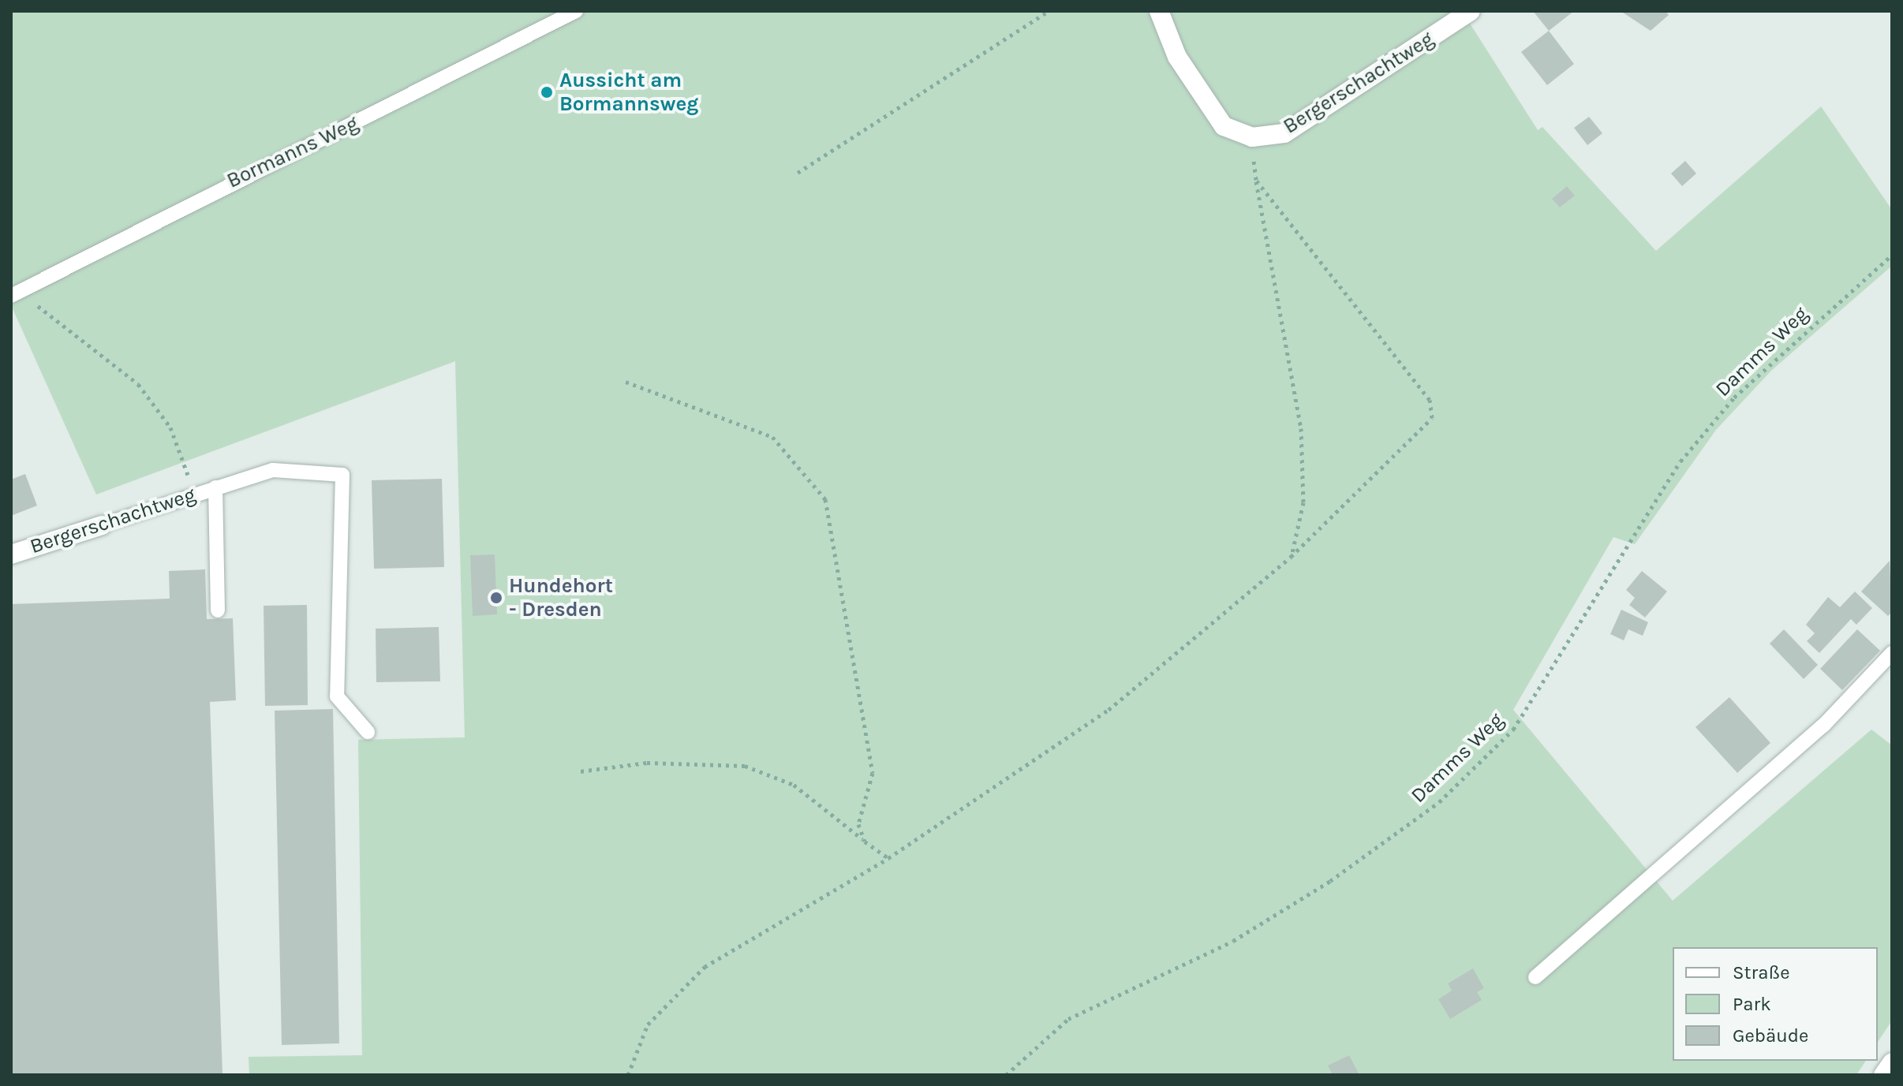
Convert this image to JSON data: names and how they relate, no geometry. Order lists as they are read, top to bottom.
{
  "streets": {
    "street": ["Bergerschachtweg"],
    "lane": ["Bormanns Weg"],
    "path": ["Damms Weg"]
  },
  "places": ["Aussicht am Bormannsweg", "Hundehort - Dresden"],
  "legend": ["Straße", "Park", "Gebäude"]
}
